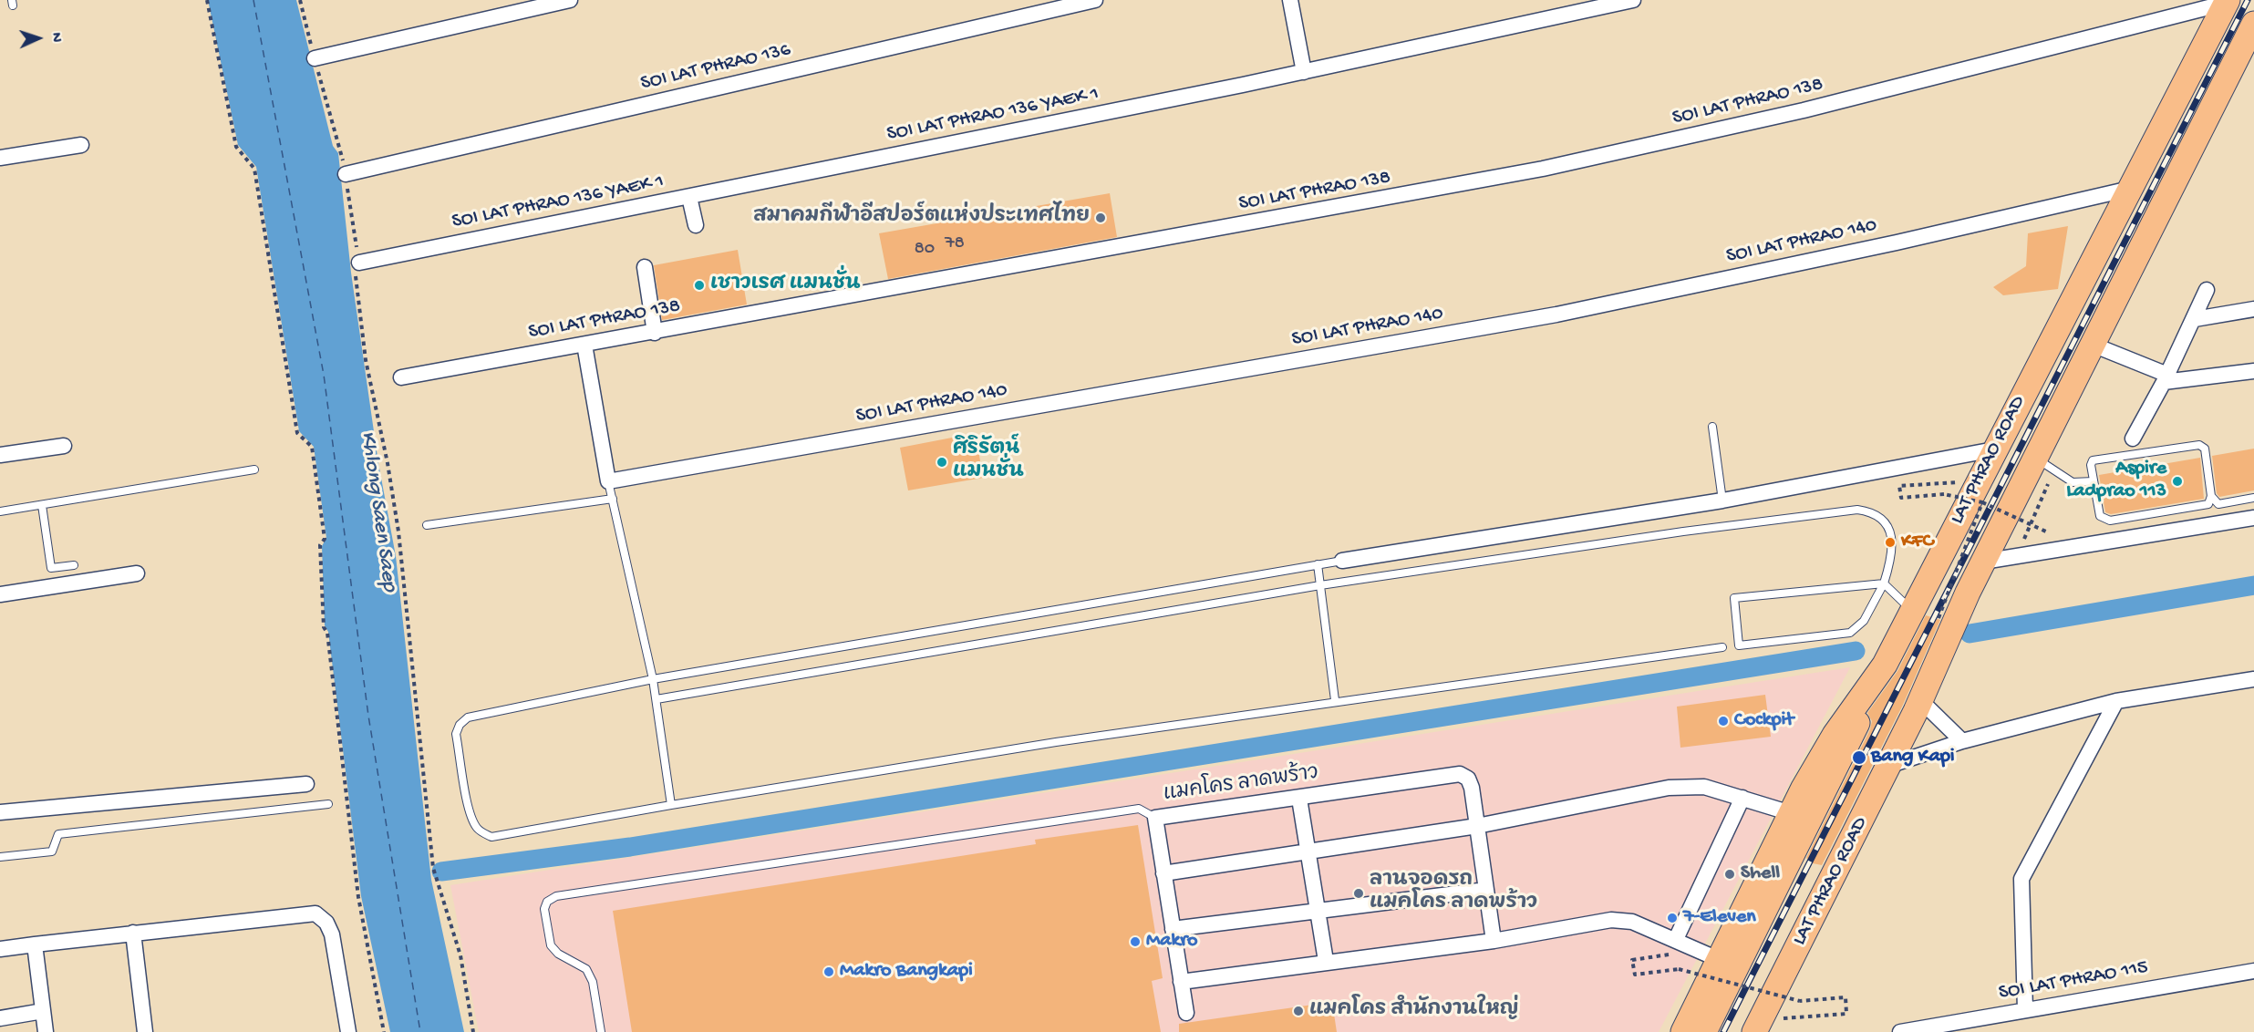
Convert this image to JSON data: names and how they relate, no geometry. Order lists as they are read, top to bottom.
{
  "streets": {
    "main road": ["LAT PHRAO ROAD"],
    "street": [
      "SOI LAT PHRAO 136",
      "SOI LAT PHRAO 138",
      "SOI LAT PHRAO 136 YAEK 1",
      "SOI LAT PHRAO 140",
      "แมคโคร ลาดพร้าว",
      "SOI LAT PHRAO 115"
    ]
  },
  "crossings": [
    ["SOI LAT PHRAO 138", "LAT PHRAO ROAD"],
    ["SOI LAT PHRAO 140", "LAT PHRAO ROAD"]
  ],
  "water": ["Khlong Saen Saep"],
  "places": [
    "สมาคมกีฬาอีสปอร์ตแห่งประเทศไทย",
    "เชาวเรศ แมนชั่น",
    "ศิริรัตน์ แมนชั่น",
    "Aspire Ladprao 113",
    "KFC",
    "Cockpit",
    "Bang Kapi",
    "Shell",
    "ลานจอดรถ แมคโคร ลาดพร้าว",
    "7-Eleven",
    "Makro",
    "Makro Bangkapi",
    "แมคโคร สำนักงานใหญ่"
  ],
  "house_numbers": ["78", "80"],
  "north": "right"
}
